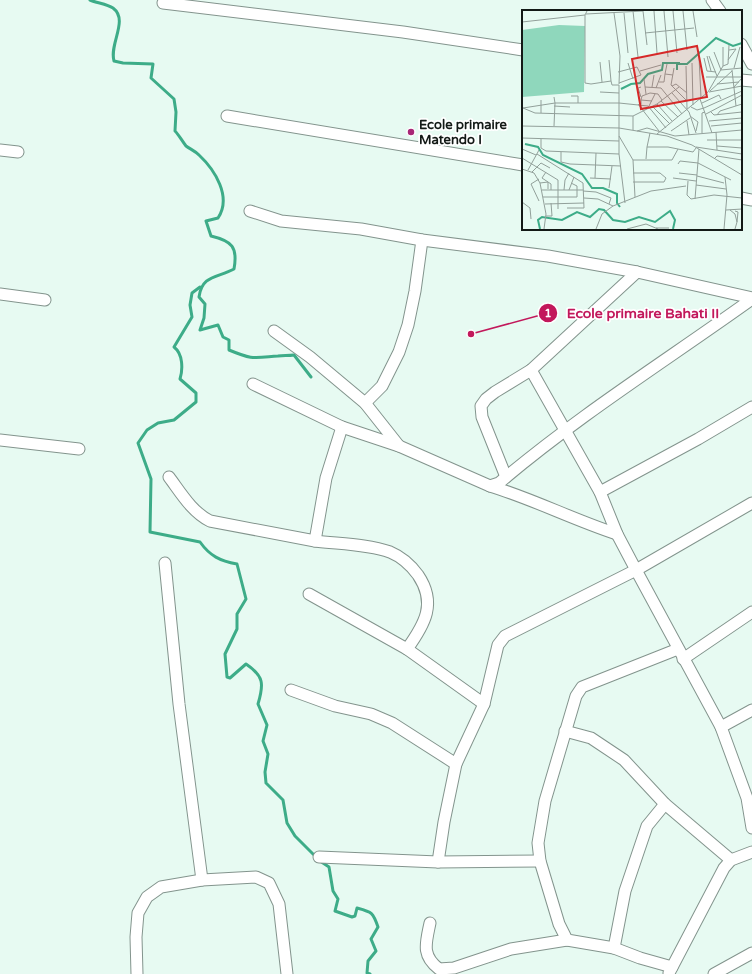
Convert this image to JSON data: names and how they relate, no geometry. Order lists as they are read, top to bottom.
{
  "places": ["Ecole primaire Matendo I", "Ecole primaire Bahati II"]
}
